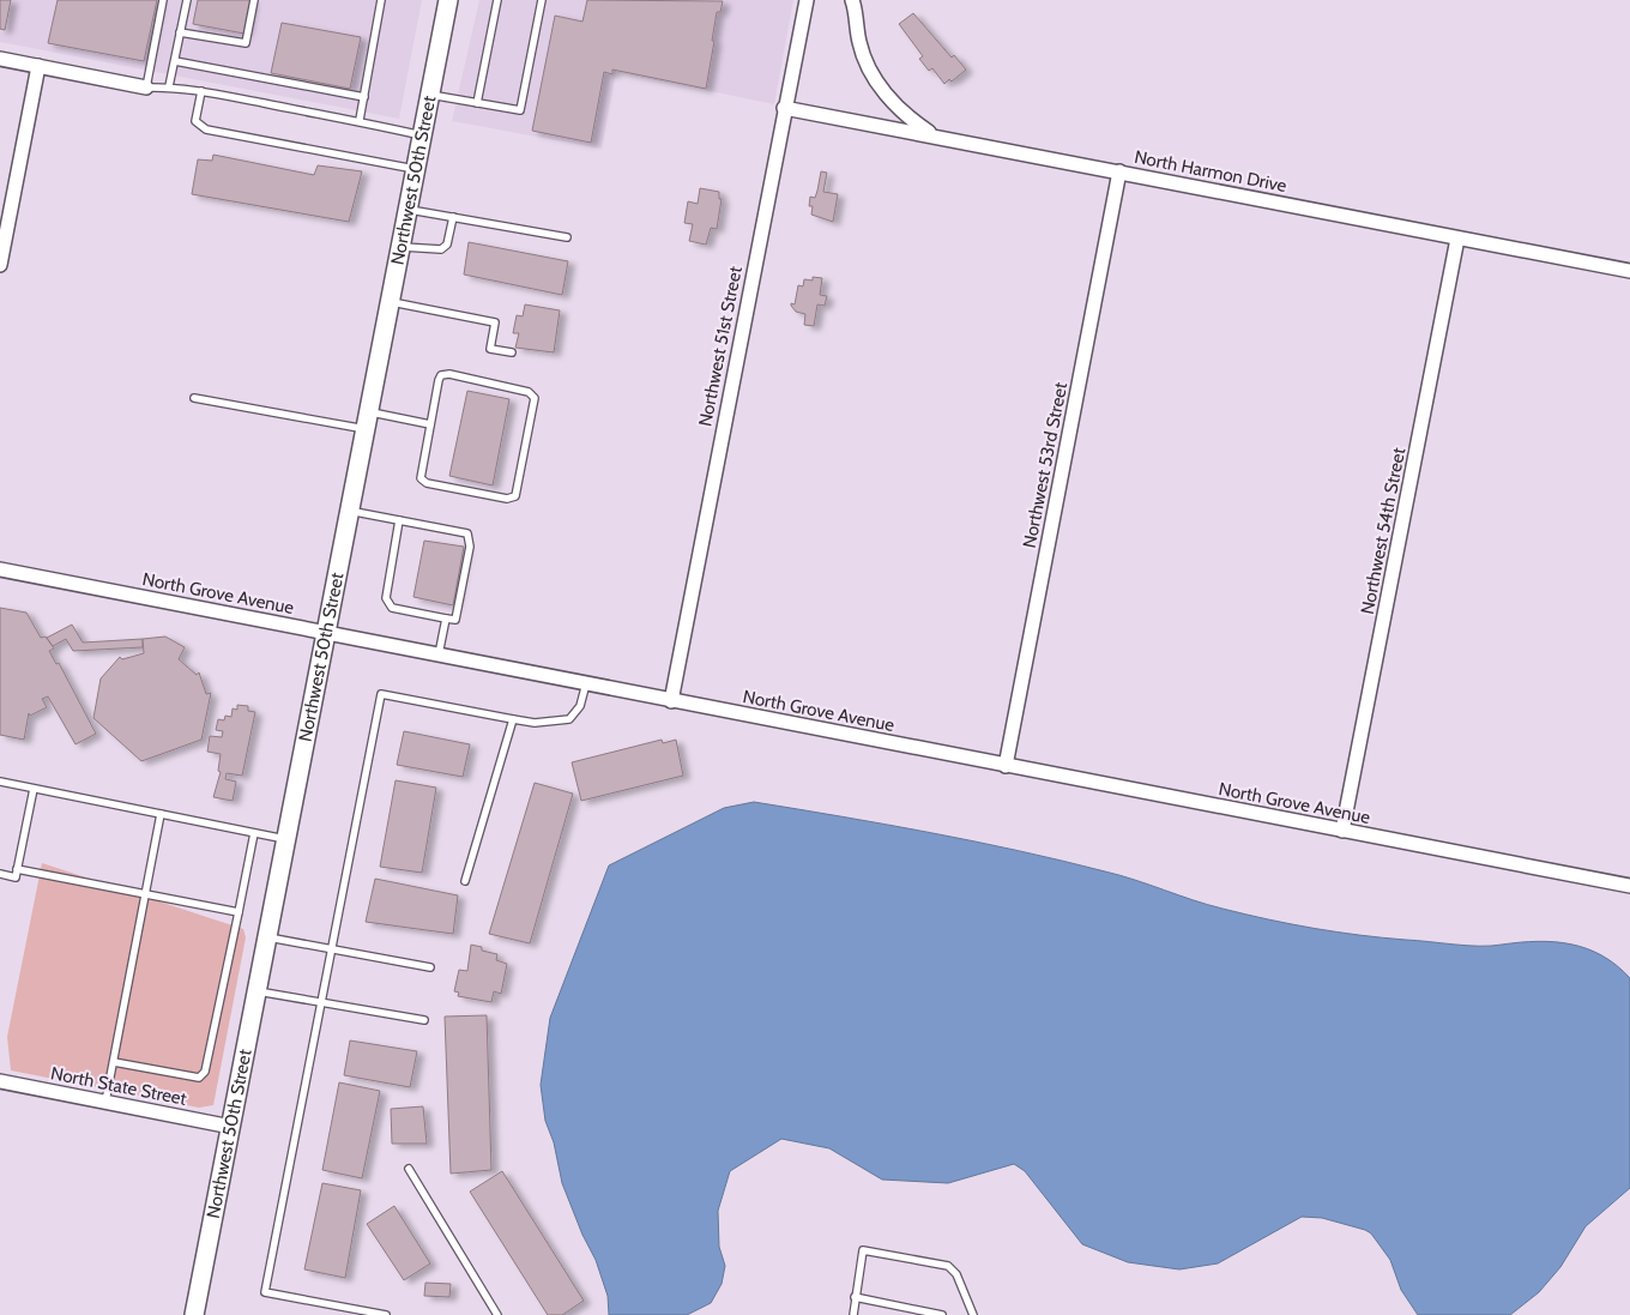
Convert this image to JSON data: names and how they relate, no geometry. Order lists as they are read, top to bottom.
{
  "streets": {
    "main road": ["Northwest 50th Street"],
    "street": [
      "North Harmon Drive",
      "Northwest 51st Street",
      "Northwest 53rd Street",
      "Northwest 54th Street",
      "North Grove Avenue",
      "North State Street"
    ]
  },
  "crossings": [
    ["North Harmon Drive", "Northwest 51st Street"],
    ["North Harmon Drive", "Northwest 53rd Street"],
    ["North Harmon Drive", "Northwest 54th Street"],
    ["Northwest 50th Street", "North Grove Avenue"],
    ["Northwest 50th Street", "North State Street"],
    ["Northwest 51st Street", "North Grove Avenue"],
    ["Northwest 53rd Street", "North Grove Avenue"],
    ["Northwest 54th Street", "North Grove Avenue"]
  ]
}
